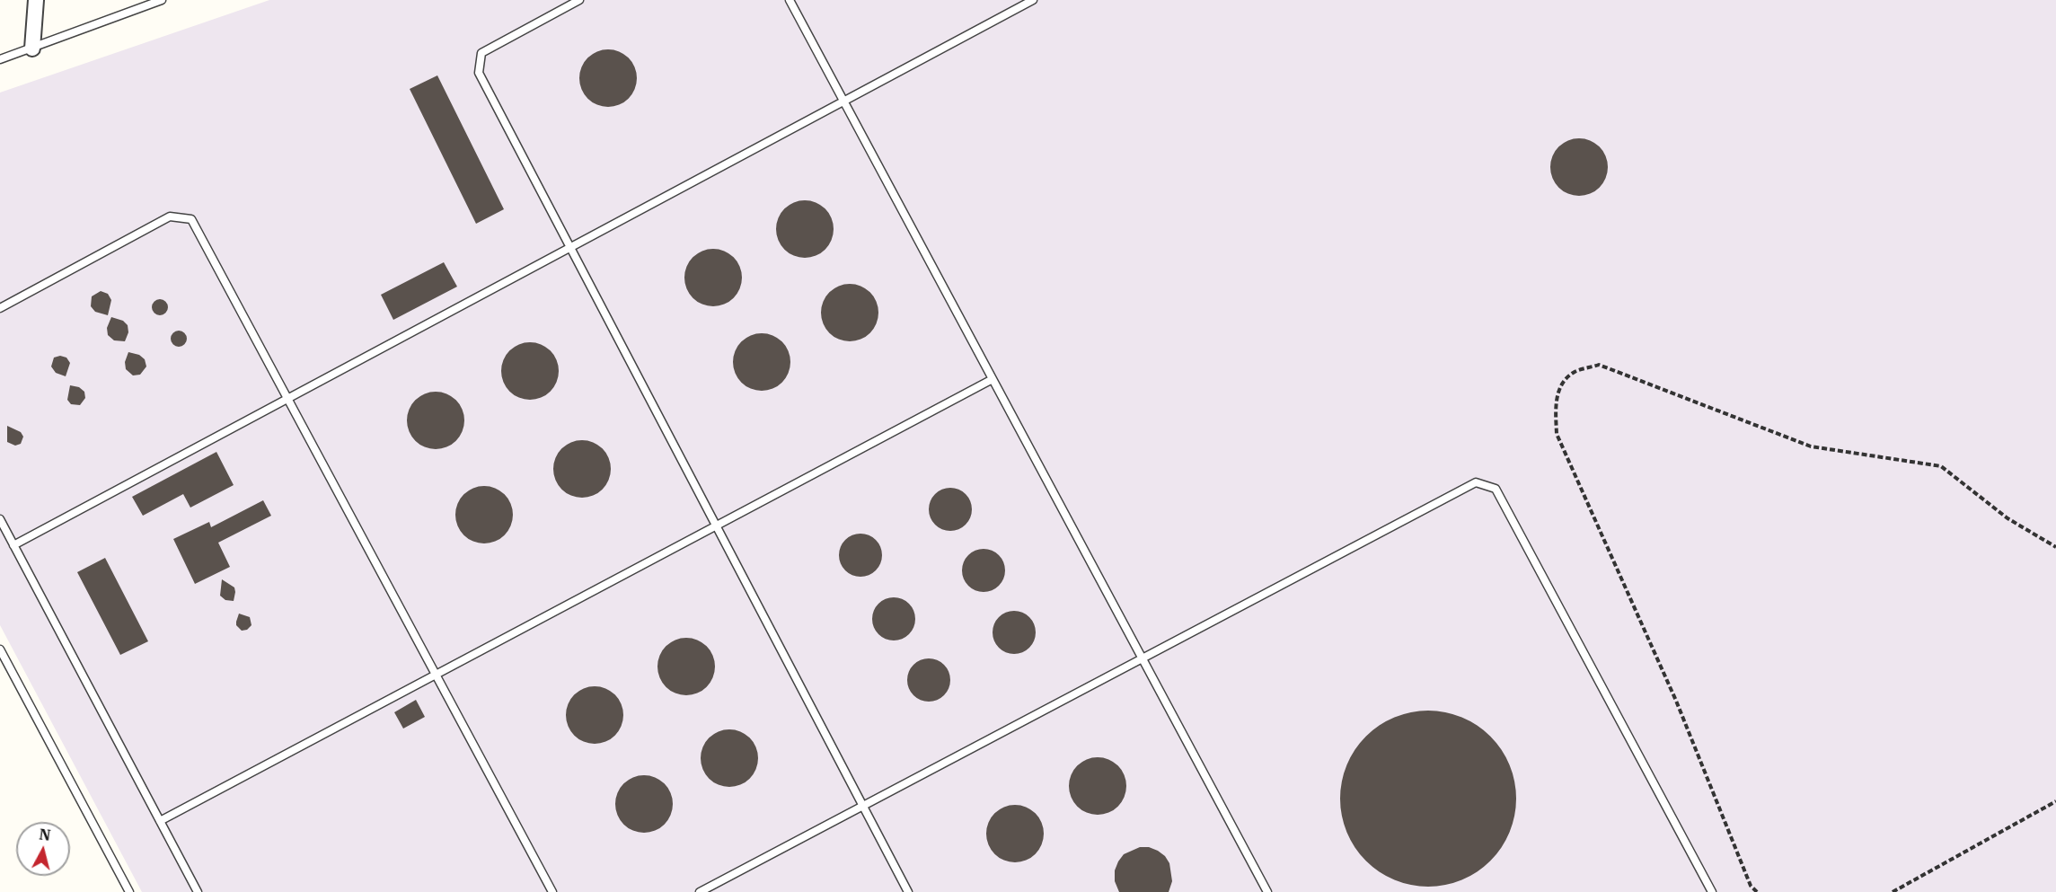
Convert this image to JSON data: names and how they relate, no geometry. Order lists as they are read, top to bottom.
{
  "north": "top"
}
